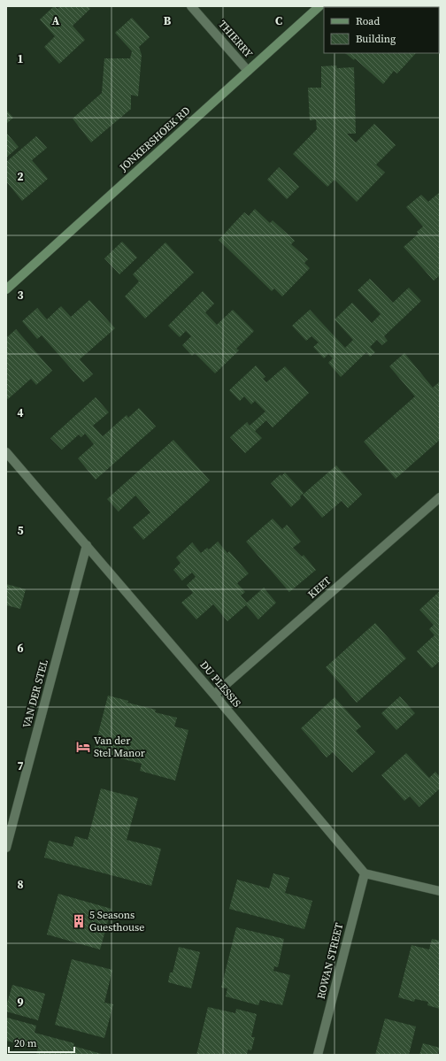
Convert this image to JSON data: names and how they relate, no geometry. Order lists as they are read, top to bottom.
{
  "streets": {
    "street": [
      "THIERRY",
      "JONKERSHOEK RD",
      "KEET",
      "DU PLESSIS",
      "VAN DER STEL",
      "ROWAN STREET"
    ]
  },
  "crossings": [
    ["THIERRY", "JONKERSHOEK RD"],
    ["KEET", "DU PLESSIS"],
    ["DU PLESSIS", "VAN DER STEL"],
    ["DU PLESSIS", "ROWAN STREET"]
  ],
  "places": {
    "hotel": ["Van der Stel Manor"],
    "building": ["5 Seasons Guesthouse"]
  },
  "legend": ["Road", "Building"],
  "scale_bar": "20 m",
  "grid": {
    "columns": ["A", "B", "C"],
    "rows": [
      "1",
      "2",
      "3",
      "4",
      "5",
      "6",
      "7",
      "8",
      "9"
    ]
  }
}
